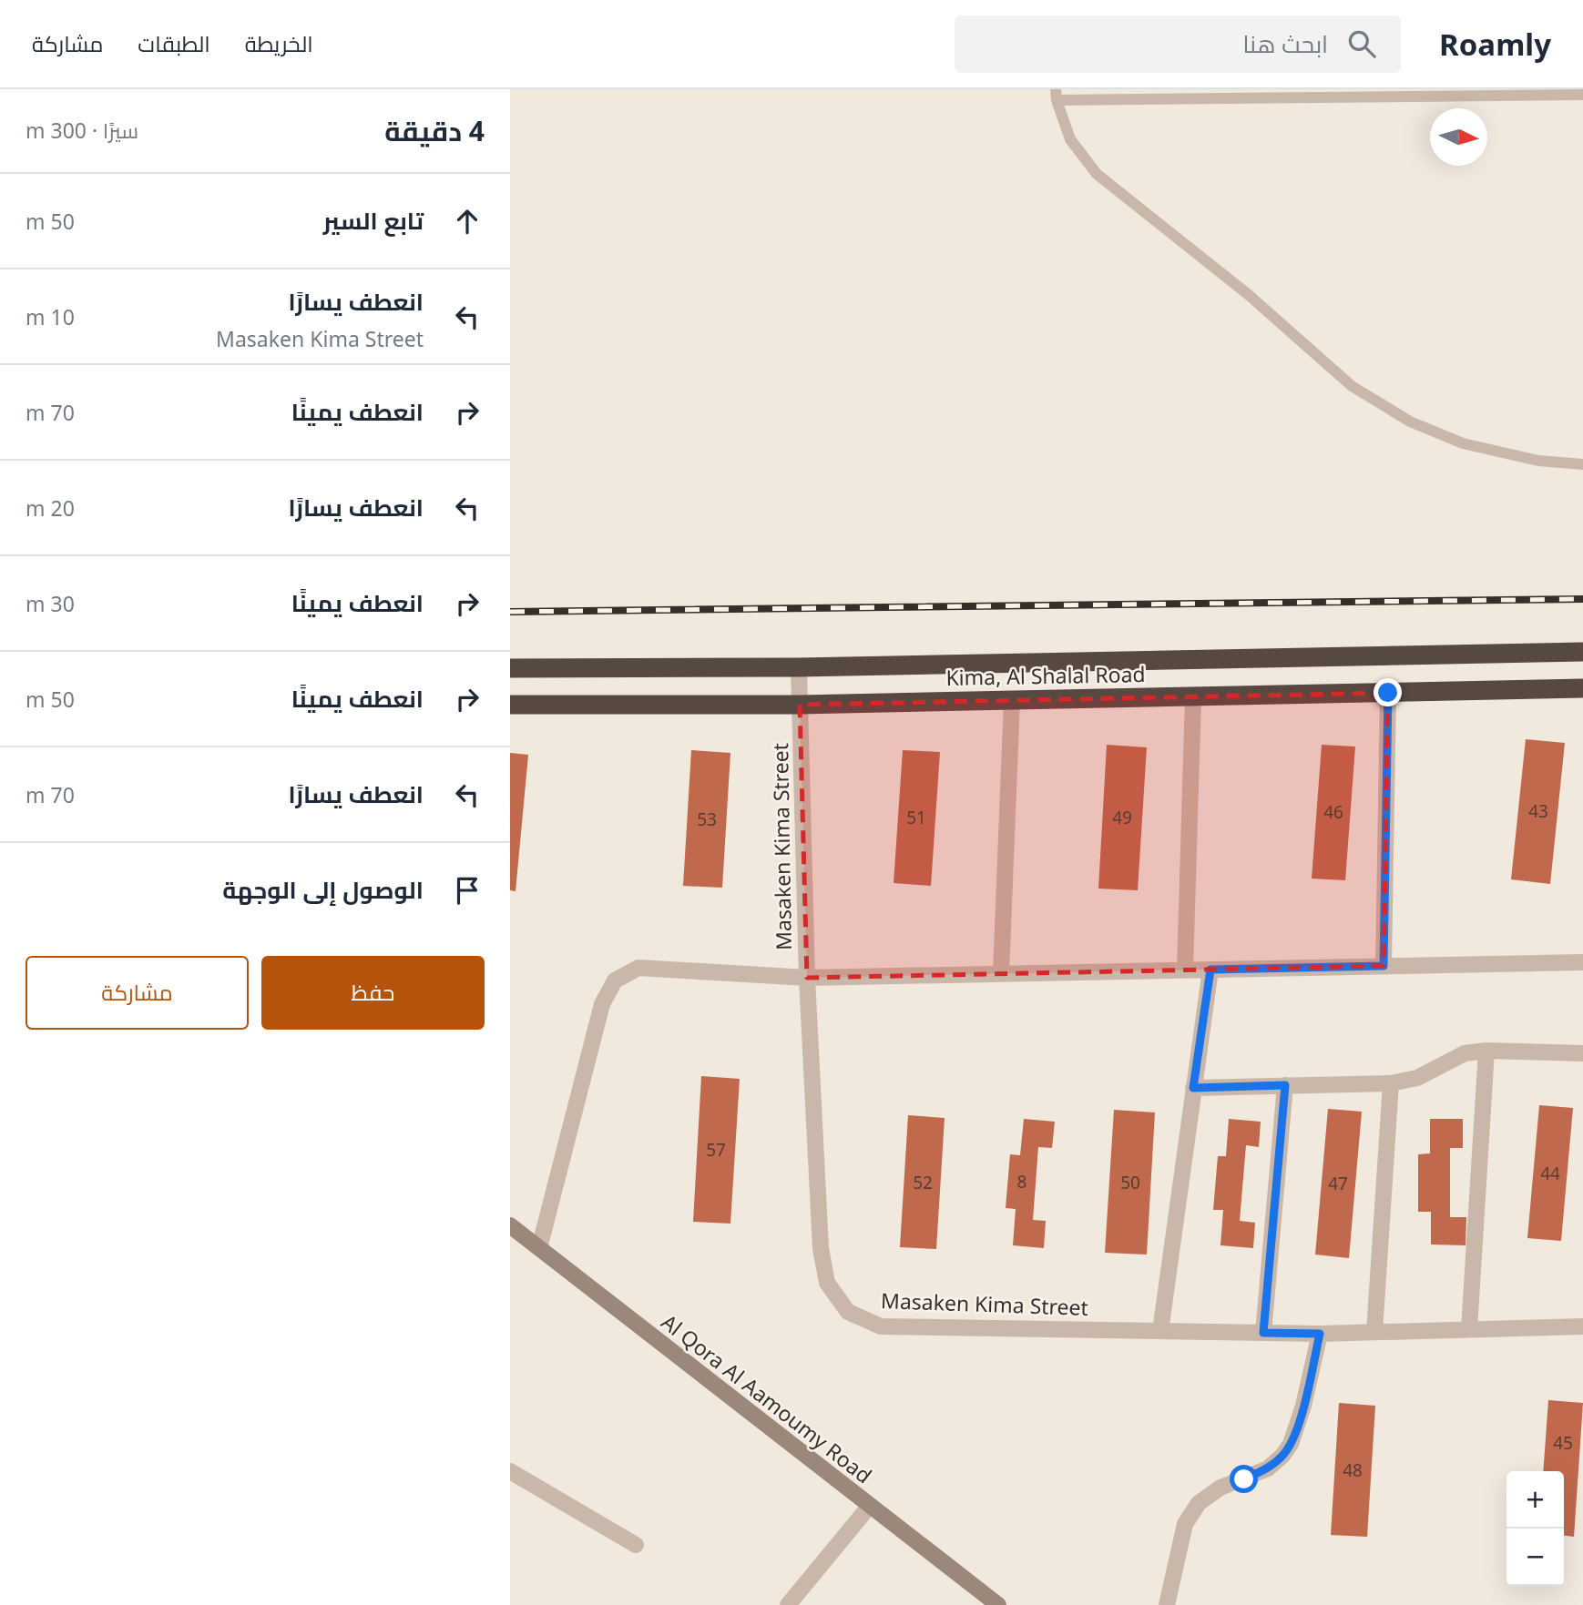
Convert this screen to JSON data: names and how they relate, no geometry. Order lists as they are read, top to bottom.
{
  "streets": {
    "highway": ["Kima, Al Shalal Road"],
    "street": ["Masaken Kima Street", "Al Qora Al Aamoumy Road"]
  },
  "crossings": [
    ["Kima, Al Shalal Road", "Masaken Kima Street"]
  ],
  "house_numbers": [
    "43",
    "46",
    "51",
    "49",
    "53",
    "57",
    "44",
    "8",
    "52",
    "50",
    "47",
    "45",
    "48"
  ],
  "north": "right",
  "page": {
    "header": "Roamly",
    "search": "ابحث هنا",
    "nav": ["الخريطة", "الطبقات", "مشاركة"],
    "heading": ["4 دقيقة", "سيرًا · 300 m"],
    "list": [
      ["تابع السير", "50 m"],
      ["انعطف يسارًا", "Masaken Kima Street", "10 m"],
      ["انعطف يمينًا", "70 m"],
      ["انعطف يسارًا", "20 m"],
      ["انعطف يمينًا", "30 m"],
      ["انعطف يمينًا", "50 m"],
      ["انعطف يسارًا", "70 m"],
      "الوصول إلى الوجهة"
    ],
    "buttons": ["حفظ", "مشاركة"],
    "map_buttons": ["+", "−"]
  }
}
